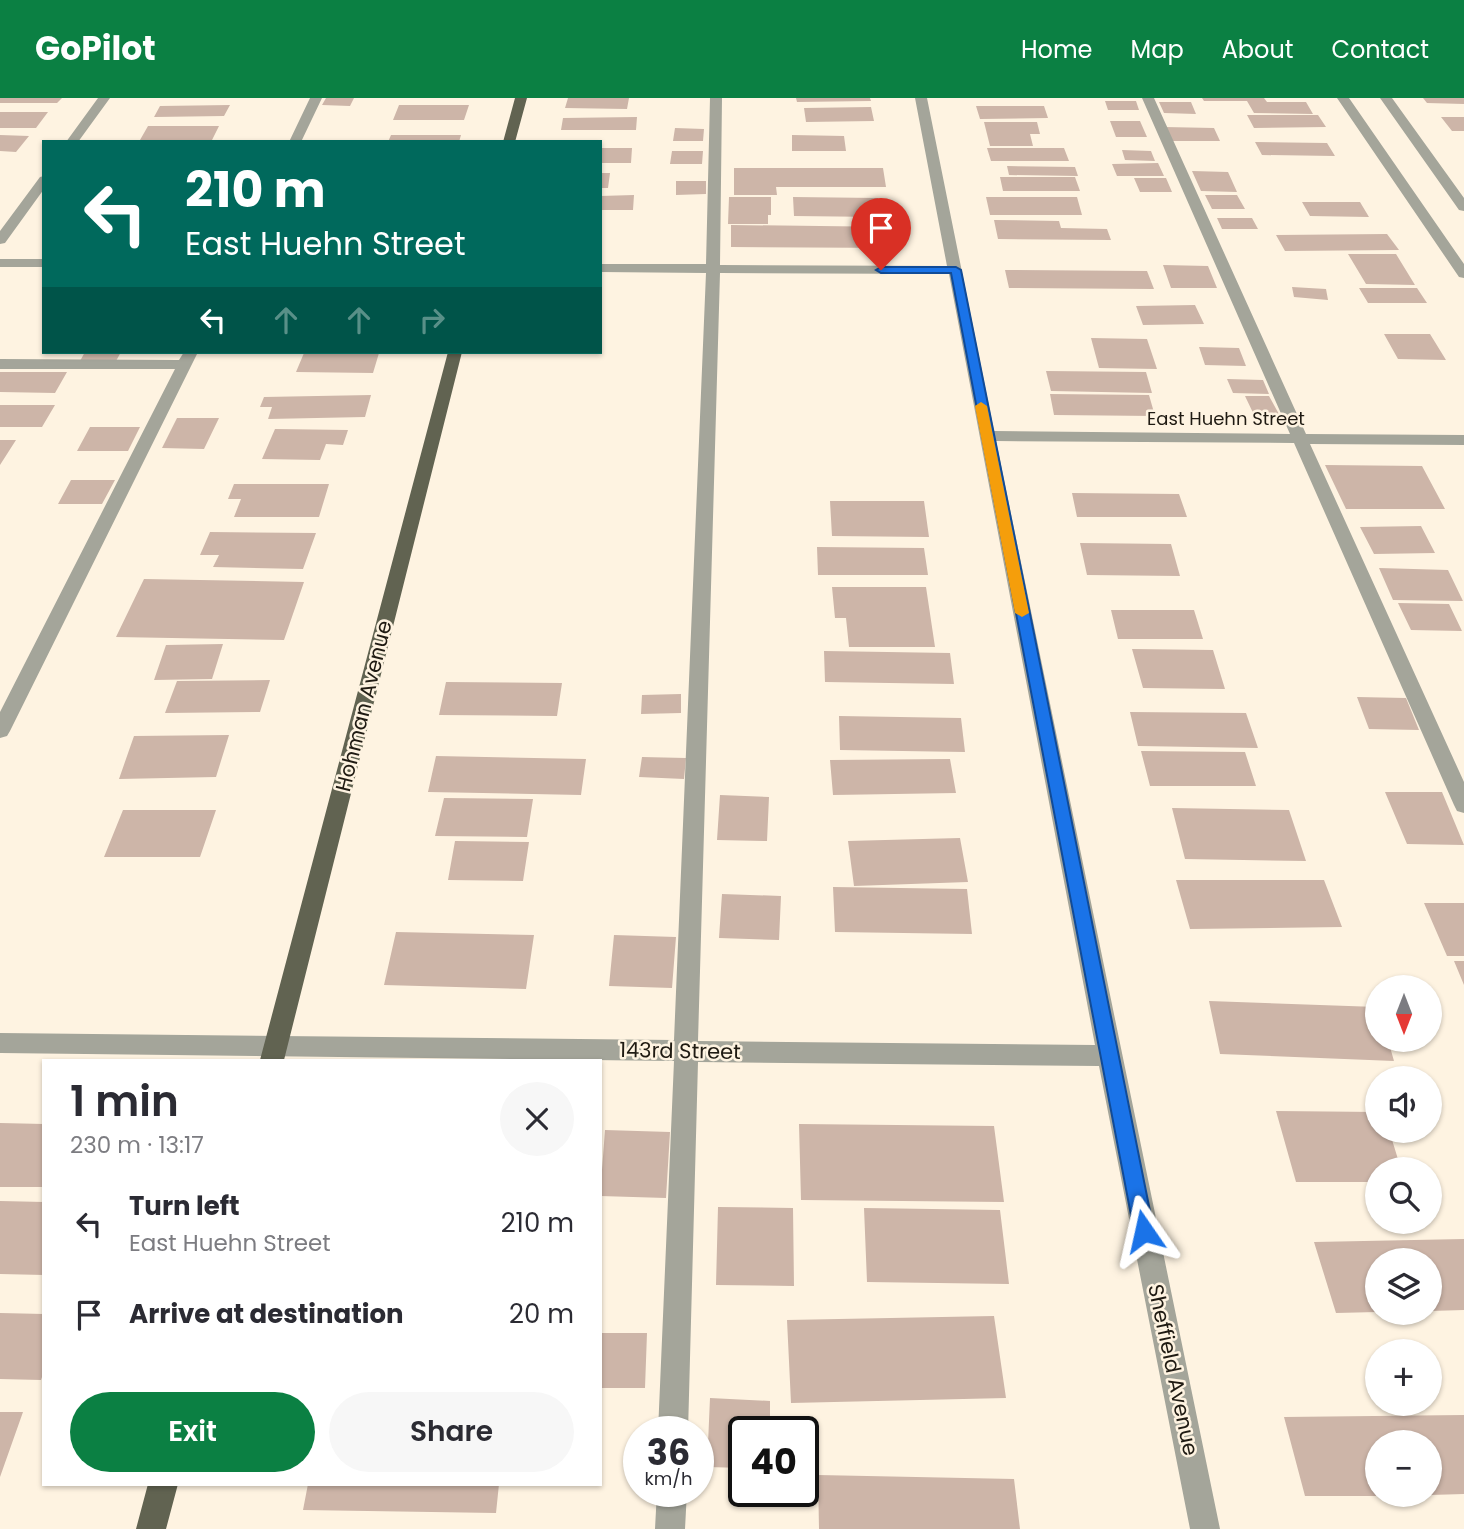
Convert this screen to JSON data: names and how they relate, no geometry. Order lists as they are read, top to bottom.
{
  "streets": {
    "main road": ["Hohman Avenue"],
    "street": ["East Huehn Street", "143rd Street", "Sheffield Avenue"]
  },
  "crossings": [
    ["East Huehn Street", "Sheffield Avenue"],
    ["Hohman Avenue", "143rd Street"],
    ["143rd Street", "Sheffield Avenue"]
  ],
  "north": "bottom",
  "page": {
    "header": "GoPilot",
    "nav": [
      "Home",
      "Map",
      "About",
      "Contact"
    ],
    "turn": ["210 m", "East Huehn Street"],
    "map_buttons": ["+", "−"],
    "heading": ["1 min", "230 m · 13:17"],
    "list": [
      {
        "name": "Turn left",
        "note": "East Huehn Street",
        "value": "210 m"
      },
      {
        "name": "Arrive at destination",
        "value": "20 m"
      }
    ],
    "buttons": ["Exit", "Share"],
    "speed": "36 km/h",
    "limit": "40"
  }
}
